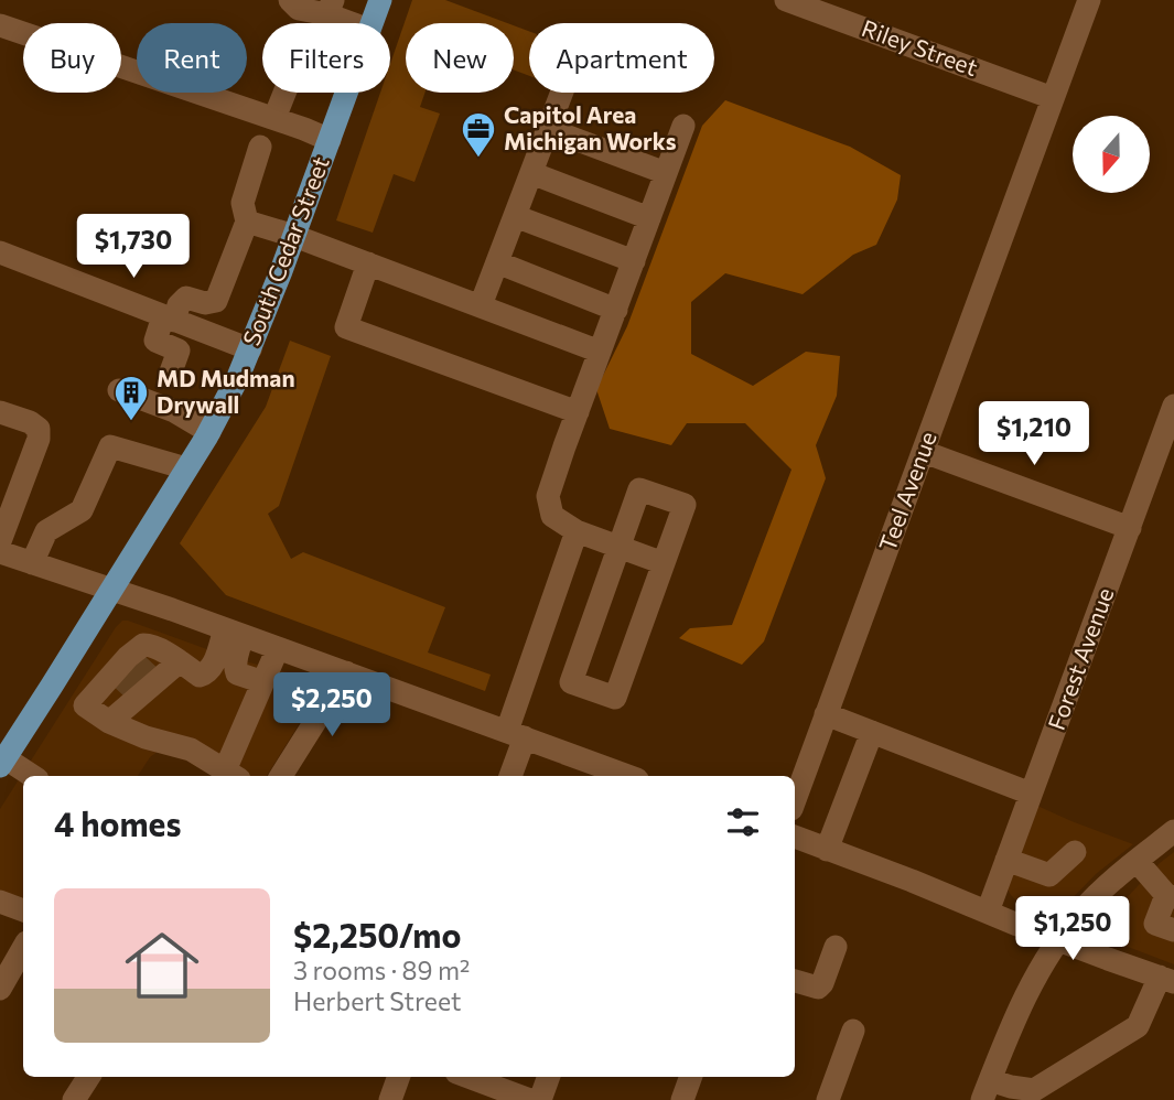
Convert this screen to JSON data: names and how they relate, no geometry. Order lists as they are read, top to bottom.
{
  "streets": {
    "main road": ["South Cedar Street"],
    "street": ["Riley Street", "Teel Avenue", "Forest Avenue"]
  },
  "crossings": [
    ["Riley Street", "Teel Avenue"]
  ],
  "places": {
    "office": ["Capitol Area Michigan Works"],
    "building": ["MD Mudman Drywall"]
  },
  "north": "bottom",
  "page": {
    "chip": [
      "Buy",
      "Rent",
      "Filters",
      "New",
      "Apartment"
    ],
    "price": [
      "$1,730",
      "$1,210",
      "$2,250",
      "$1,250"
    ],
    "heading": "4 homes",
    "list": [
      {
        "name": "$2,250/mo",
        "note": "3 rooms · 89 m² · Herbert Street"
      }
    ]
  }
}
